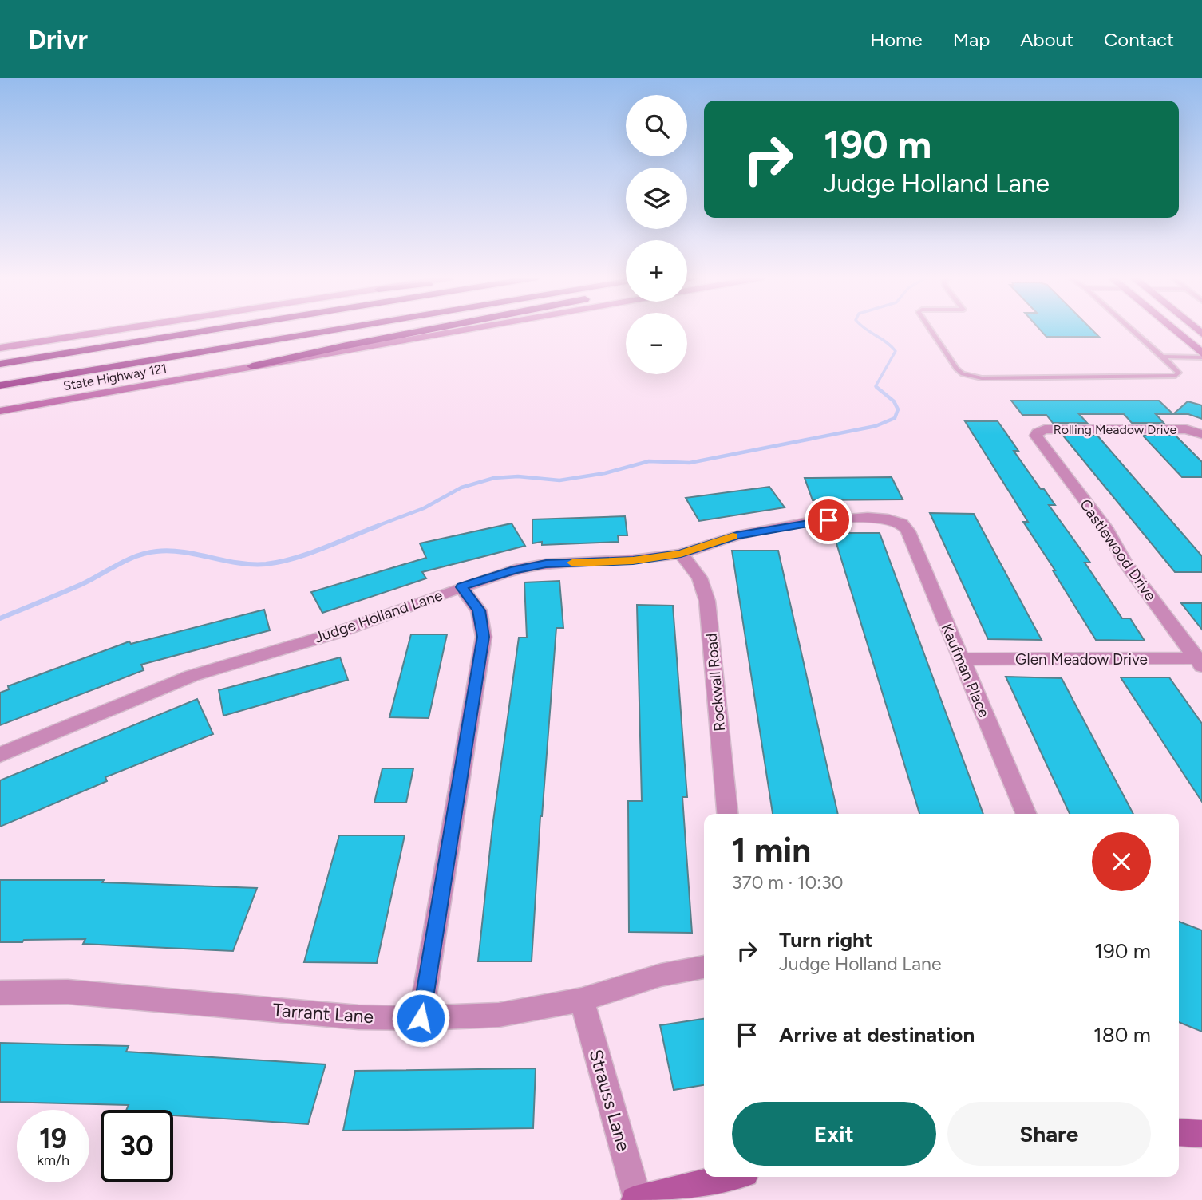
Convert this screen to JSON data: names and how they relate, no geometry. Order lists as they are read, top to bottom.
{
  "streets": {
    "main road": ["State Highway 121"],
    "street": [
      "Rolling Meadow Drive",
      "Castlewood Drive",
      "Judge Holland Lane",
      "Glen Meadow Drive",
      "Kaufman Place",
      "Rockwall Road",
      "Tarrant Lane",
      "Strauss Lane"
    ]
  },
  "crossings": [
    ["Rolling Meadow Drive", "Castlewood Drive"],
    ["Castlewood Drive", "Glen Meadow Drive"],
    ["Judge Holland Lane", "Kaufman Place"],
    ["Judge Holland Lane", "Rockwall Road"],
    ["Glen Meadow Drive", "Kaufman Place"],
    ["Tarrant Lane", "Strauss Lane"]
  ],
  "page": {
    "header": "Drivr",
    "nav": [
      "Home",
      "Map",
      "About",
      "Contact"
    ],
    "map_buttons": ["+", "−"],
    "turn": ["190 m", "Judge Holland Lane"],
    "heading": ["1 min", "370 m · 10:30"],
    "list": [
      {
        "name": "Turn right",
        "note": "Judge Holland Lane",
        "value": "190 m"
      },
      {
        "name": "Arrive at destination",
        "value": "180 m"
      }
    ],
    "buttons": ["Exit", "Share"],
    "speed": "19 km/h",
    "limit": "30"
  }
}
